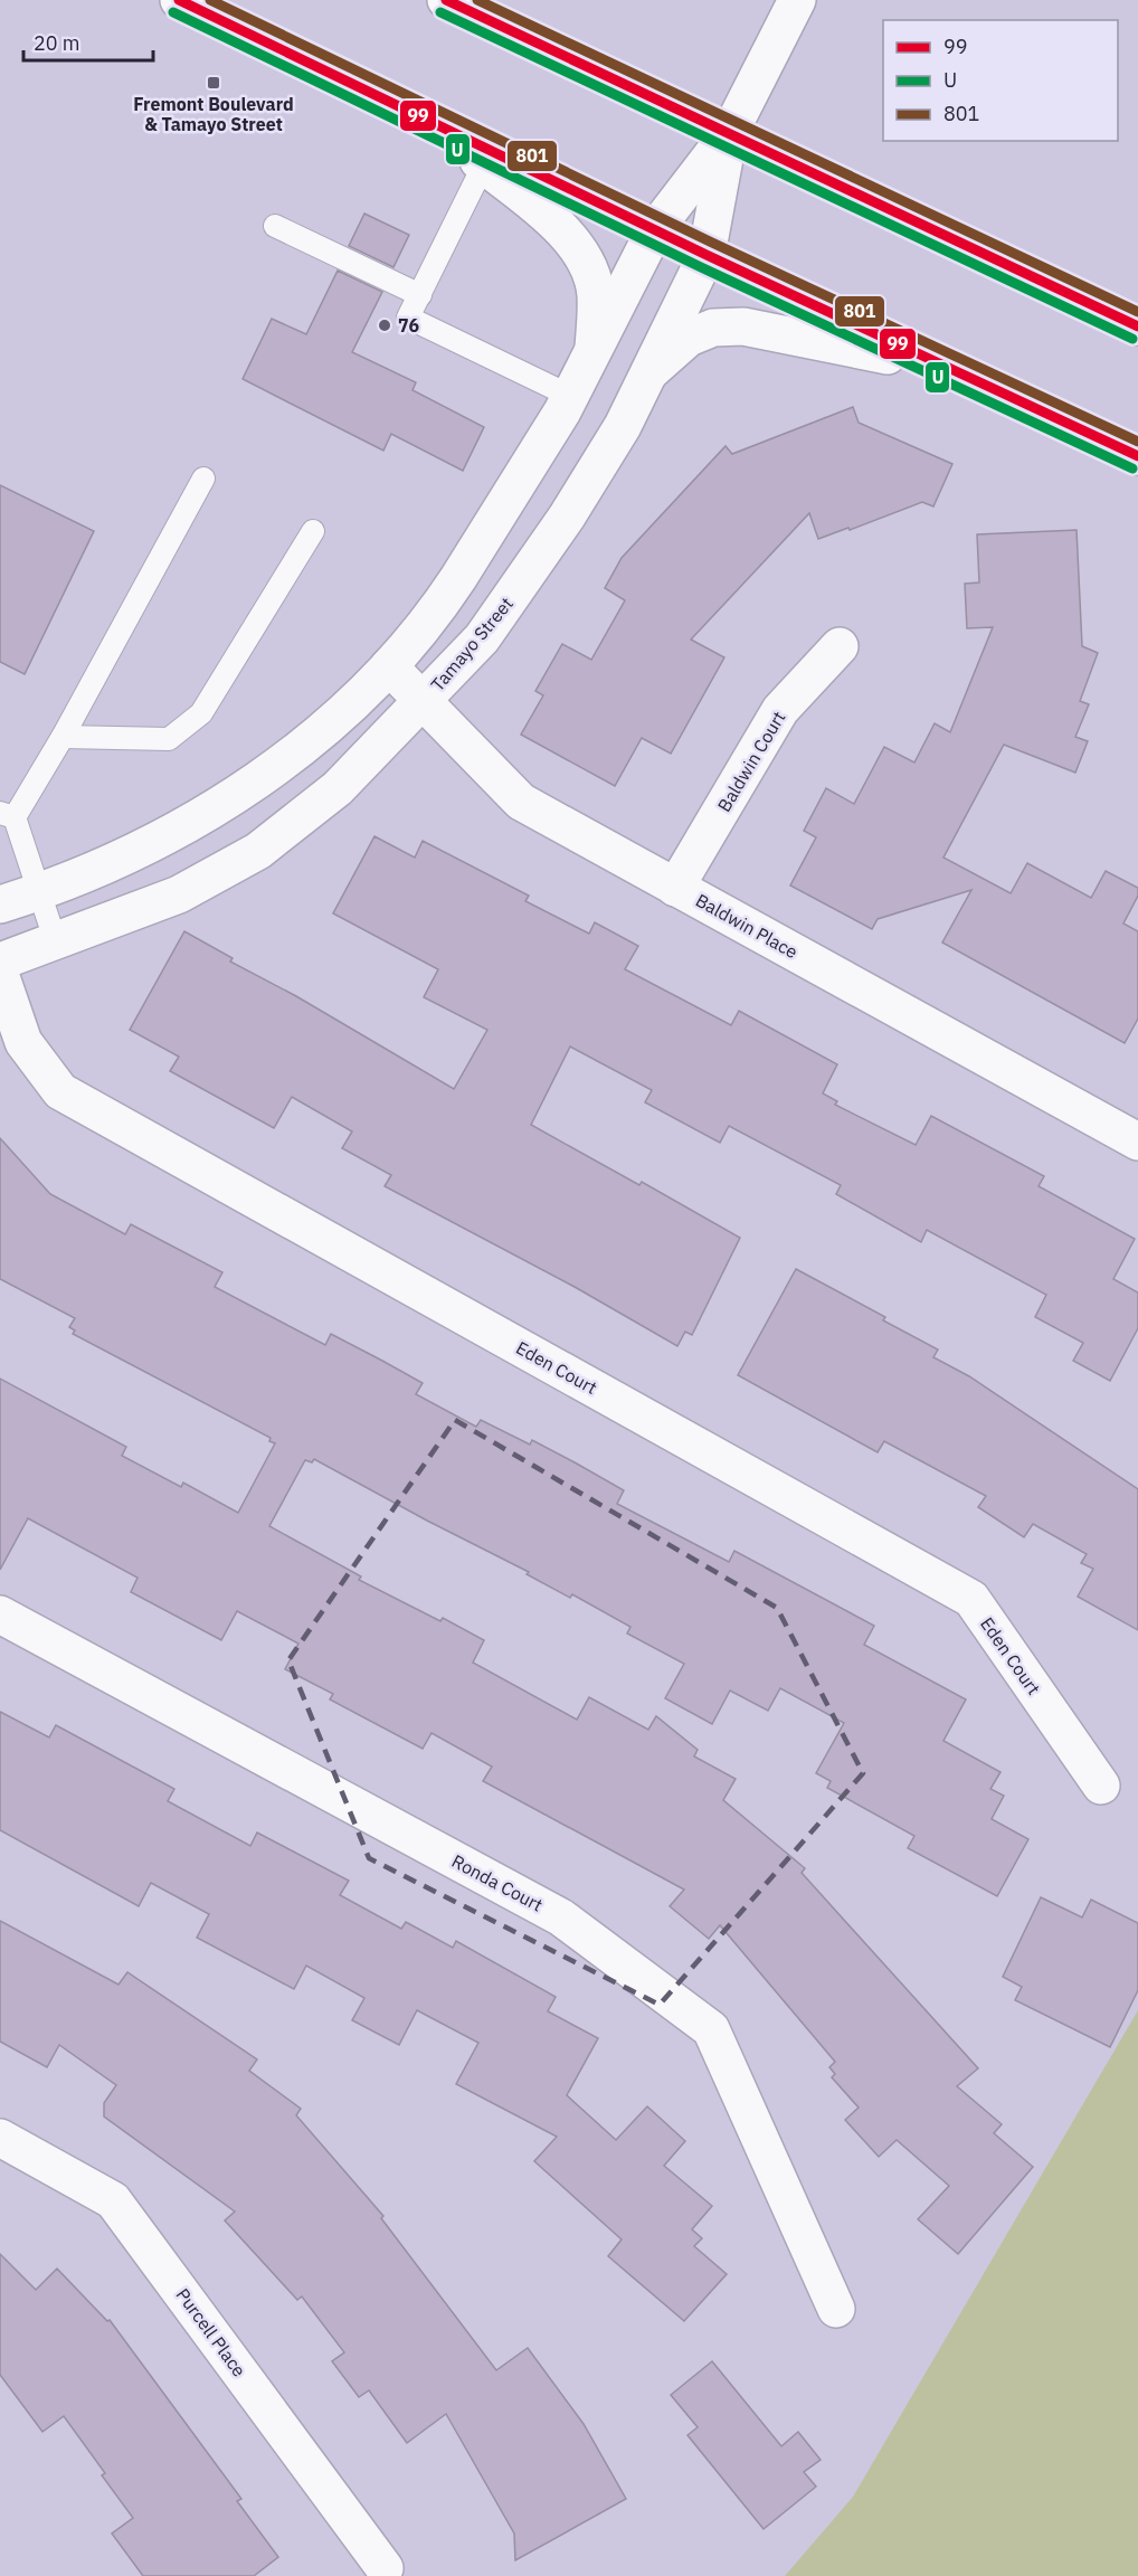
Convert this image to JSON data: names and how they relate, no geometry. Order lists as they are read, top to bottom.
{
  "streets": {
    "street": [
      "Tamayo Street",
      "Baldwin Court",
      "Baldwin Place",
      "Eden Court",
      "Ronda Court",
      "Purcell Place"
    ]
  },
  "crossings": [
    ["Tamayo Street", "Baldwin Place"],
    ["Baldwin Court", "Baldwin Place"]
  ],
  "places": {
    "transit": ["Fremont Boulevard & Tamayo Street"],
    "other": ["76"]
  },
  "lines": ["transit line 99", "transit line 801", "transit line U"],
  "legend": ["99", "U", "801"],
  "scale_bar": "20 m"
}
